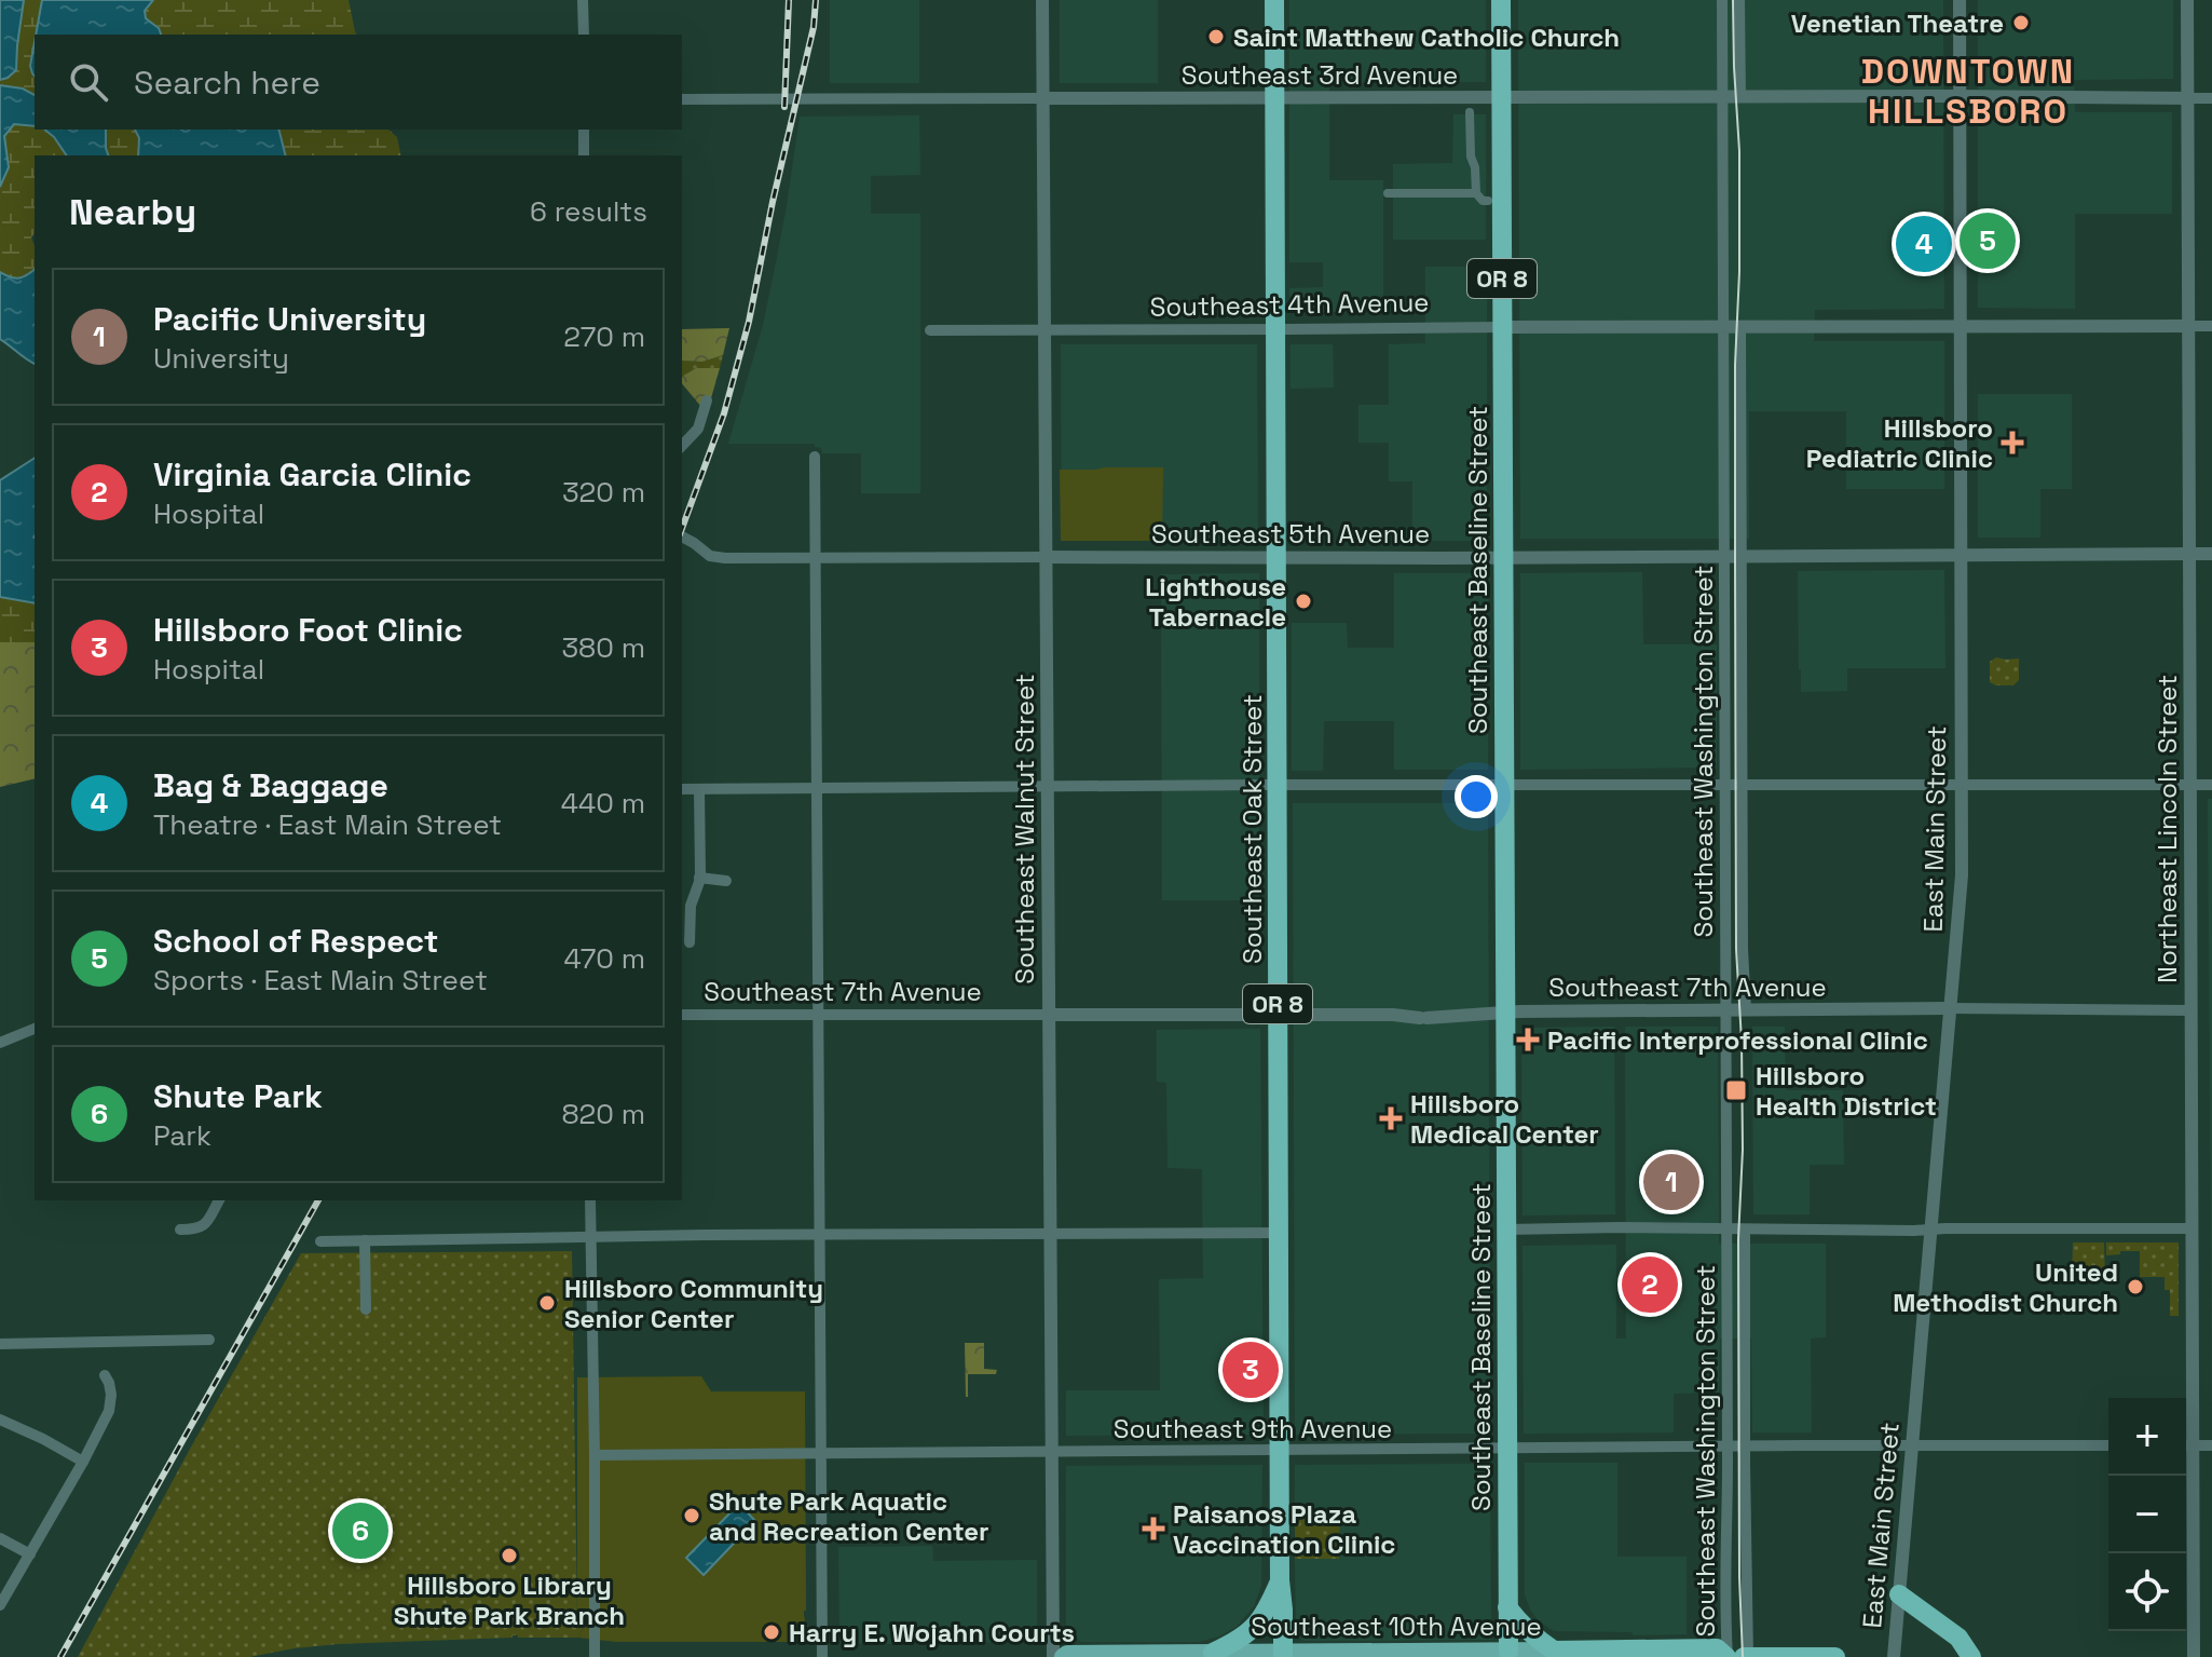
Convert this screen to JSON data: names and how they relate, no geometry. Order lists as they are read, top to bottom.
{
  "streets": {
    "highway": [
      "OR 8",
      "Southeast Baseline Street",
      "Southeast Oak Street",
      "Southeast 10th Avenue"
    ],
    "street": [
      "Southeast 3rd Avenue",
      "Southeast 4th Avenue",
      "Southeast 5th Avenue",
      "Southeast Washington Street",
      "Southeast Walnut Street",
      "East Main Street",
      "Northeast Lincoln Street",
      "Southeast 7th Avenue",
      "Southeast 9th Avenue"
    ]
  },
  "crossings": [
    ["Southeast 3rd Avenue", "Southeast Baseline Street"],
    ["Southeast 3rd Avenue", "Southeast Washington Street"],
    ["Southeast 3rd Avenue", "Southeast Walnut Street"],
    ["Southeast 3rd Avenue", "Southeast Oak Street"],
    ["Southeast 3rd Avenue", "East Main Street"],
    ["Southeast 3rd Avenue", "Northeast Lincoln Street"],
    ["OR 8", "Southeast Oak Street"],
    ["OR 8", "Southeast 10th Avenue"],
    ["Southeast 4th Avenue", "Southeast Baseline Street"],
    ["Southeast 4th Avenue", "Southeast Washington Street"],
    ["Southeast 4th Avenue", "Southeast Walnut Street"],
    ["Southeast 4th Avenue", "Southeast Oak Street"],
    ["Southeast 4th Avenue", "East Main Street"],
    ["Southeast 4th Avenue", "Northeast Lincoln Street"],
    ["Southeast 5th Avenue", "Southeast Baseline Street"],
    ["Southeast 5th Avenue", "Southeast Washington Street"],
    ["Southeast 5th Avenue", "Southeast Walnut Street"],
    ["Southeast 5th Avenue", "Southeast Oak Street"],
    ["Southeast 5th Avenue", "East Main Street"],
    ["Southeast 5th Avenue", "Northeast Lincoln Street"],
    ["Southeast Baseline Street", "Southeast 7th Avenue"],
    ["Southeast Baseline Street", "Southeast 9th Avenue"],
    ["Southeast Baseline Street", "Southeast 10th Avenue"],
    ["Southeast Washington Street", "Southeast 7th Avenue"],
    ["Southeast Washington Street", "Southeast 9th Avenue"],
    ["Southeast Washington Street", "Southeast 10th Avenue"],
    ["Southeast Walnut Street", "Southeast 7th Avenue"],
    ["Southeast Walnut Street", "Southeast 9th Avenue"],
    ["Southeast Oak Street", "Southeast 7th Avenue"],
    ["Southeast Oak Street", "Southeast 9th Avenue"],
    ["Southeast Oak Street", "Southeast 10th Avenue"],
    ["East Main Street", "Southeast 7th Avenue"],
    ["East Main Street", "Southeast 9th Avenue"]
  ],
  "districts": ["DOWNTOWN HILLSBORO"],
  "places": {
    "other": [
      "Venetian Theatre",
      "Saint Matthew Catholic Church",
      "Lighthouse Tabernacle",
      "United Methodist Church",
      "Hillsboro Community Senior Center",
      "Shute Park Aquatic and Recreation Center",
      "Hillsboro Library Shute Park Branch",
      "Harry E. Wojahn Courts"
    ],
    "health": [
      "Hillsboro Pediatric Clinic",
      "Pacific Interprofessional Clinic",
      "Hillsboro Medical Center",
      "Paisanos Plaza Vaccination Clinic"
    ],
    "transit": ["Hillsboro Health District"]
  },
  "page": {
    "search": "Search here",
    "heading": ["Nearby", "6 results"],
    "pins": [
      "5",
      "4",
      "1",
      "2",
      "3",
      "6"
    ],
    "list": [
      {
        "mark": "1",
        "name": "Pacific University",
        "note": "University",
        "value": "270 m"
      },
      {
        "mark": "2",
        "name": "Virginia Garcia Clinic",
        "note": "Hospital",
        "value": "320 m"
      },
      {
        "mark": "3",
        "name": "Hillsboro Foot Clinic",
        "note": "Hospital",
        "value": "380 m"
      },
      {
        "mark": "4",
        "name": "Bag & Baggage",
        "note": "Theatre · East Main Street",
        "value": "440 m"
      },
      {
        "mark": "5",
        "name": "School of Respect",
        "note": "Sports · East Main Street",
        "value": "470 m"
      },
      {
        "mark": "6",
        "name": "Shute Park",
        "note": "Park",
        "value": "820 m"
      }
    ],
    "map_buttons": ["+", "−"]
  }
}
